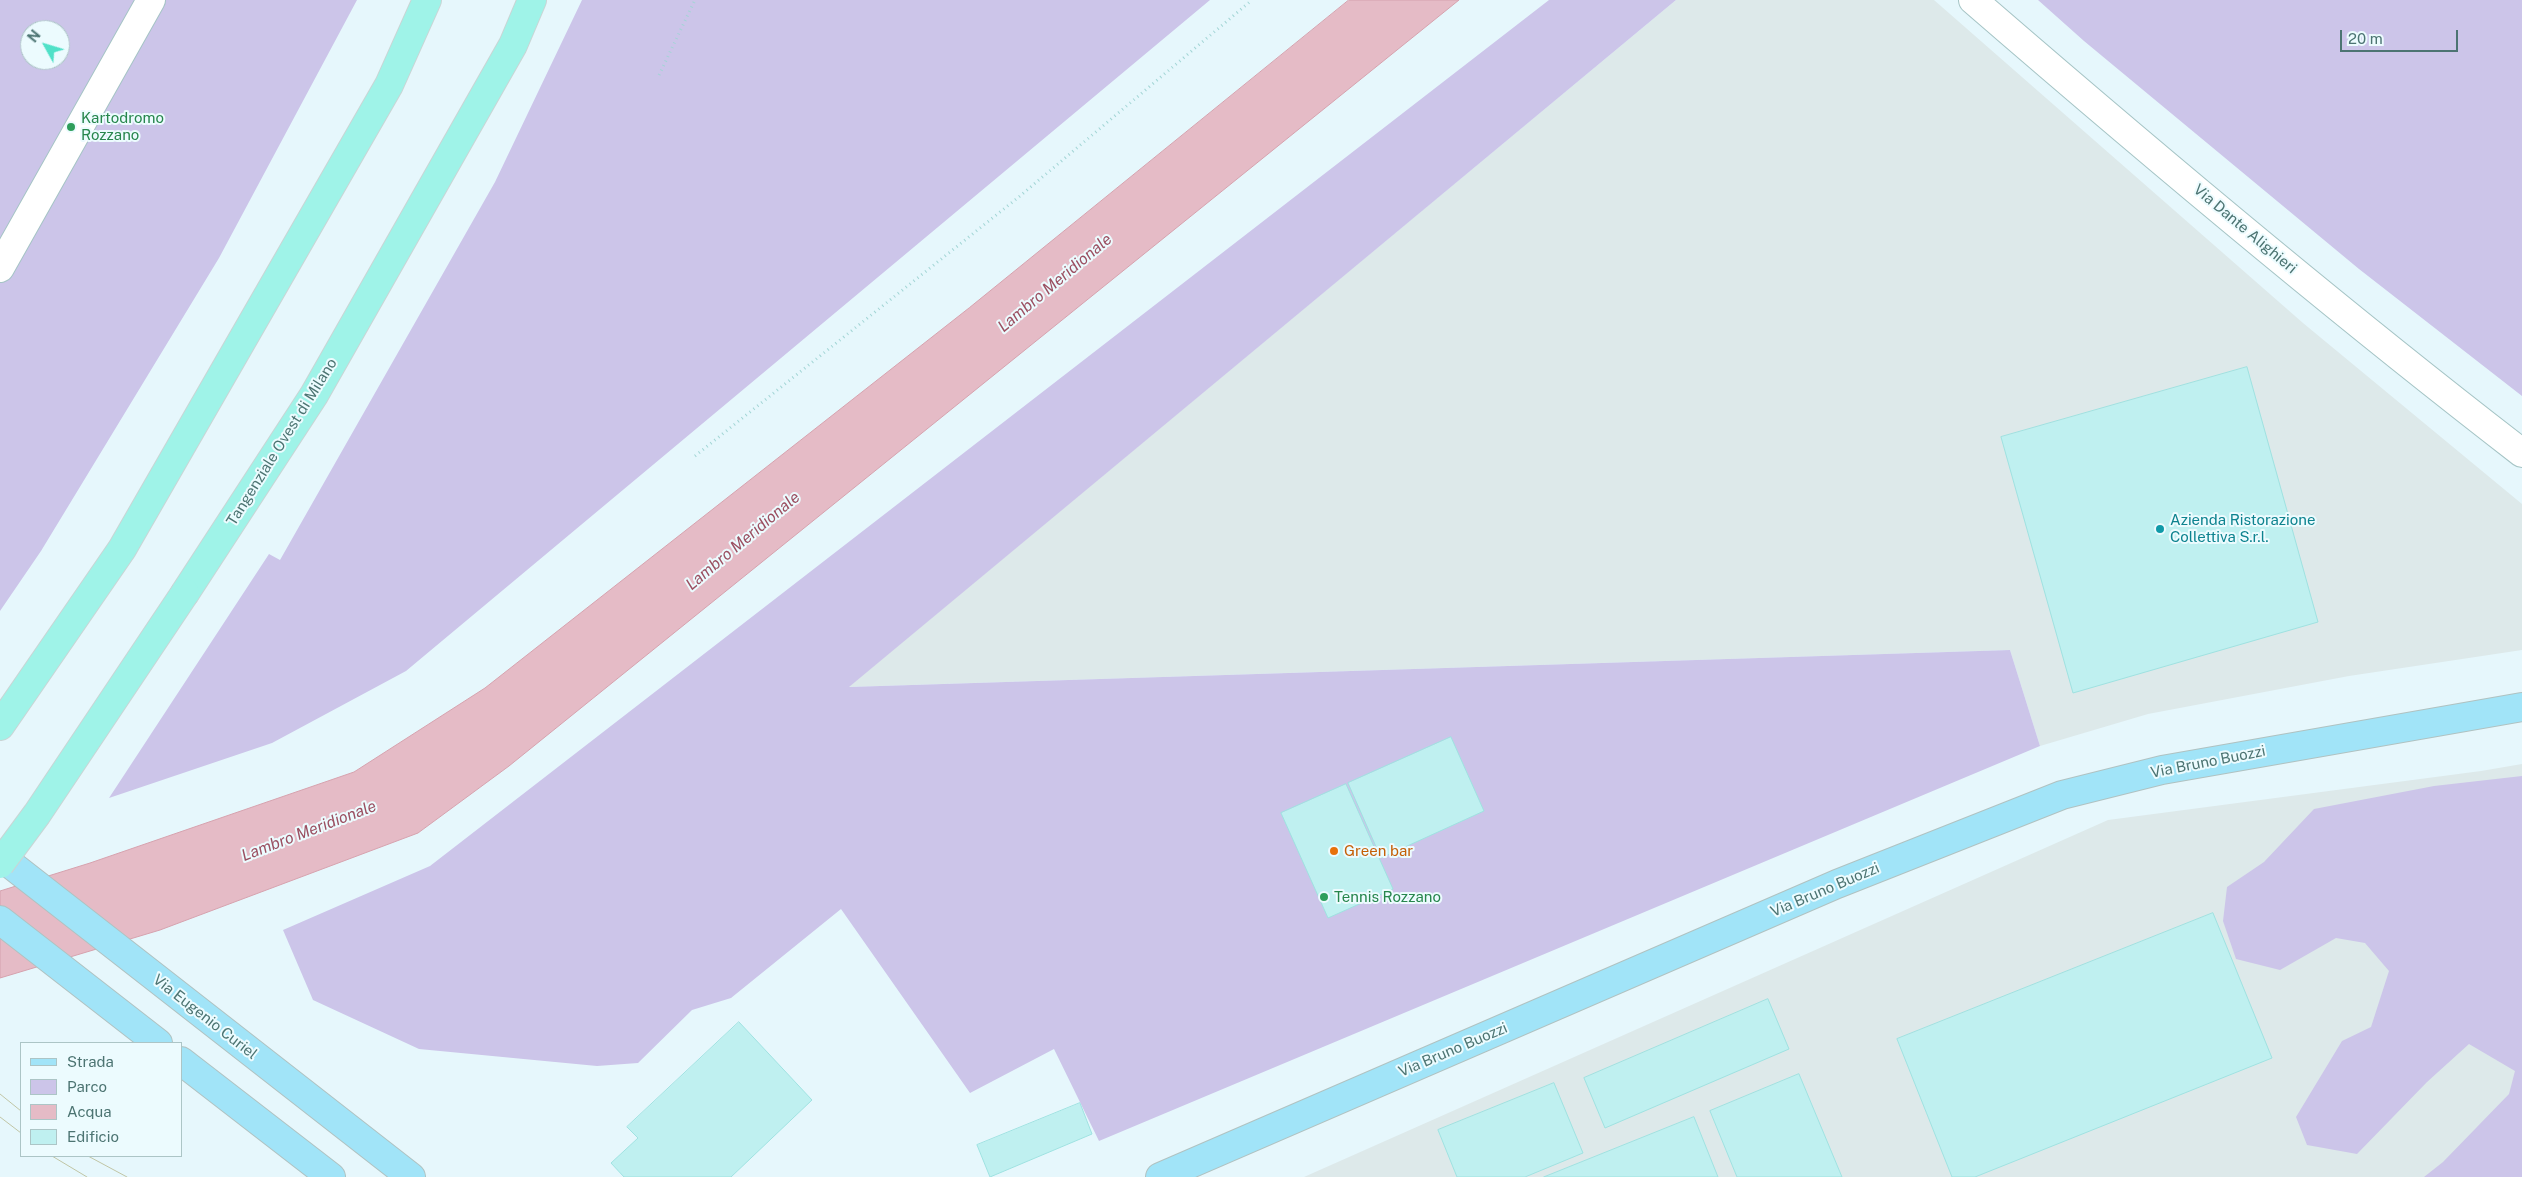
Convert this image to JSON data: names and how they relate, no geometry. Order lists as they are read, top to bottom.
{
  "streets": {
    "highway": ["Tangenziale Ovest di Milano"],
    "main road": ["Via Bruno Buozzi", "Via Eugenio Curiel"],
    "street": ["Via Dante Alighieri"]
  },
  "water": ["Lambro Meridionale"],
  "places": [
    "Kartodromo Rozzano",
    "Azienda Ristorazione Collettiva S.r.l.",
    "Green bar",
    "Tennis Rozzano"
  ],
  "legend": [
    "Strada",
    "Parco",
    "Acqua",
    "Edificio"
  ],
  "scale_bar": "20 m",
  "north": "top left"
}
